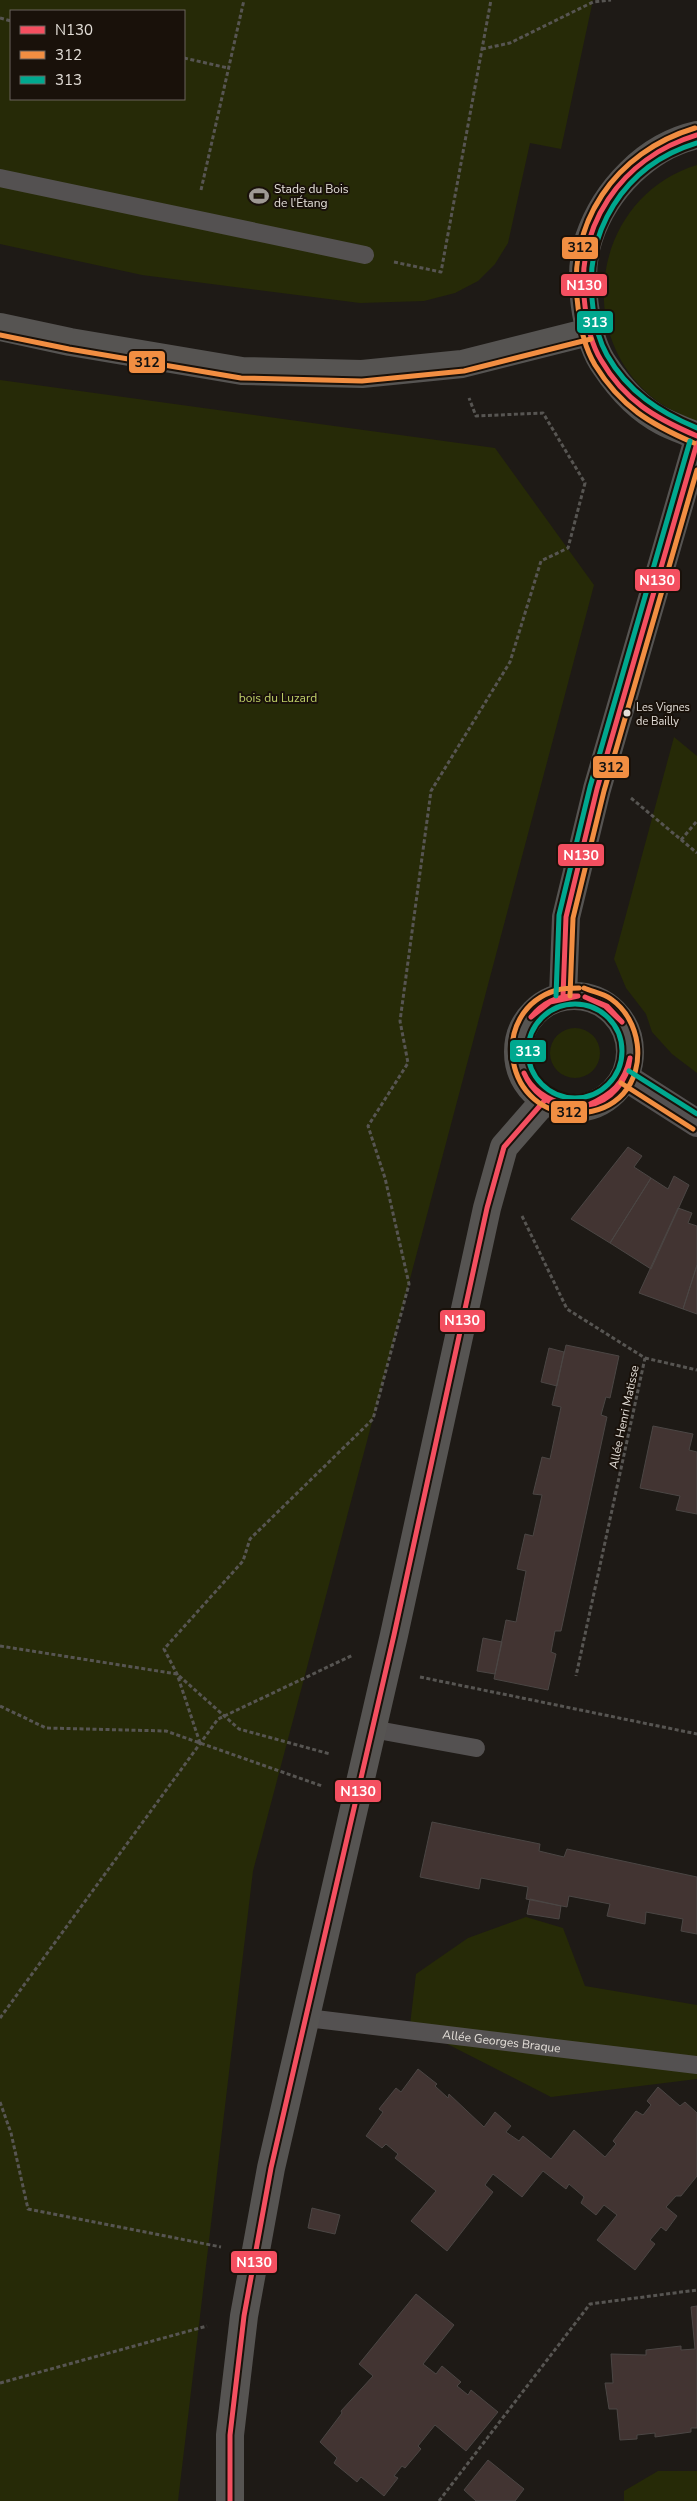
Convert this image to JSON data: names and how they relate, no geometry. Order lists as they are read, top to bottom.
{
  "streets": {
    "lane": ["Allée Georges Braque"],
    "path": ["Allée Henri Matisse"]
  },
  "parks": ["bois du Luzard"],
  "places": {
    "sports": ["Stade du Bois de l'Étang"],
    "other": ["Les Vignes de Bailly"]
  },
  "lines": ["transit line 312", "transit line N130", "transit line 313"],
  "legend": ["N130", "312", "313"]
}
